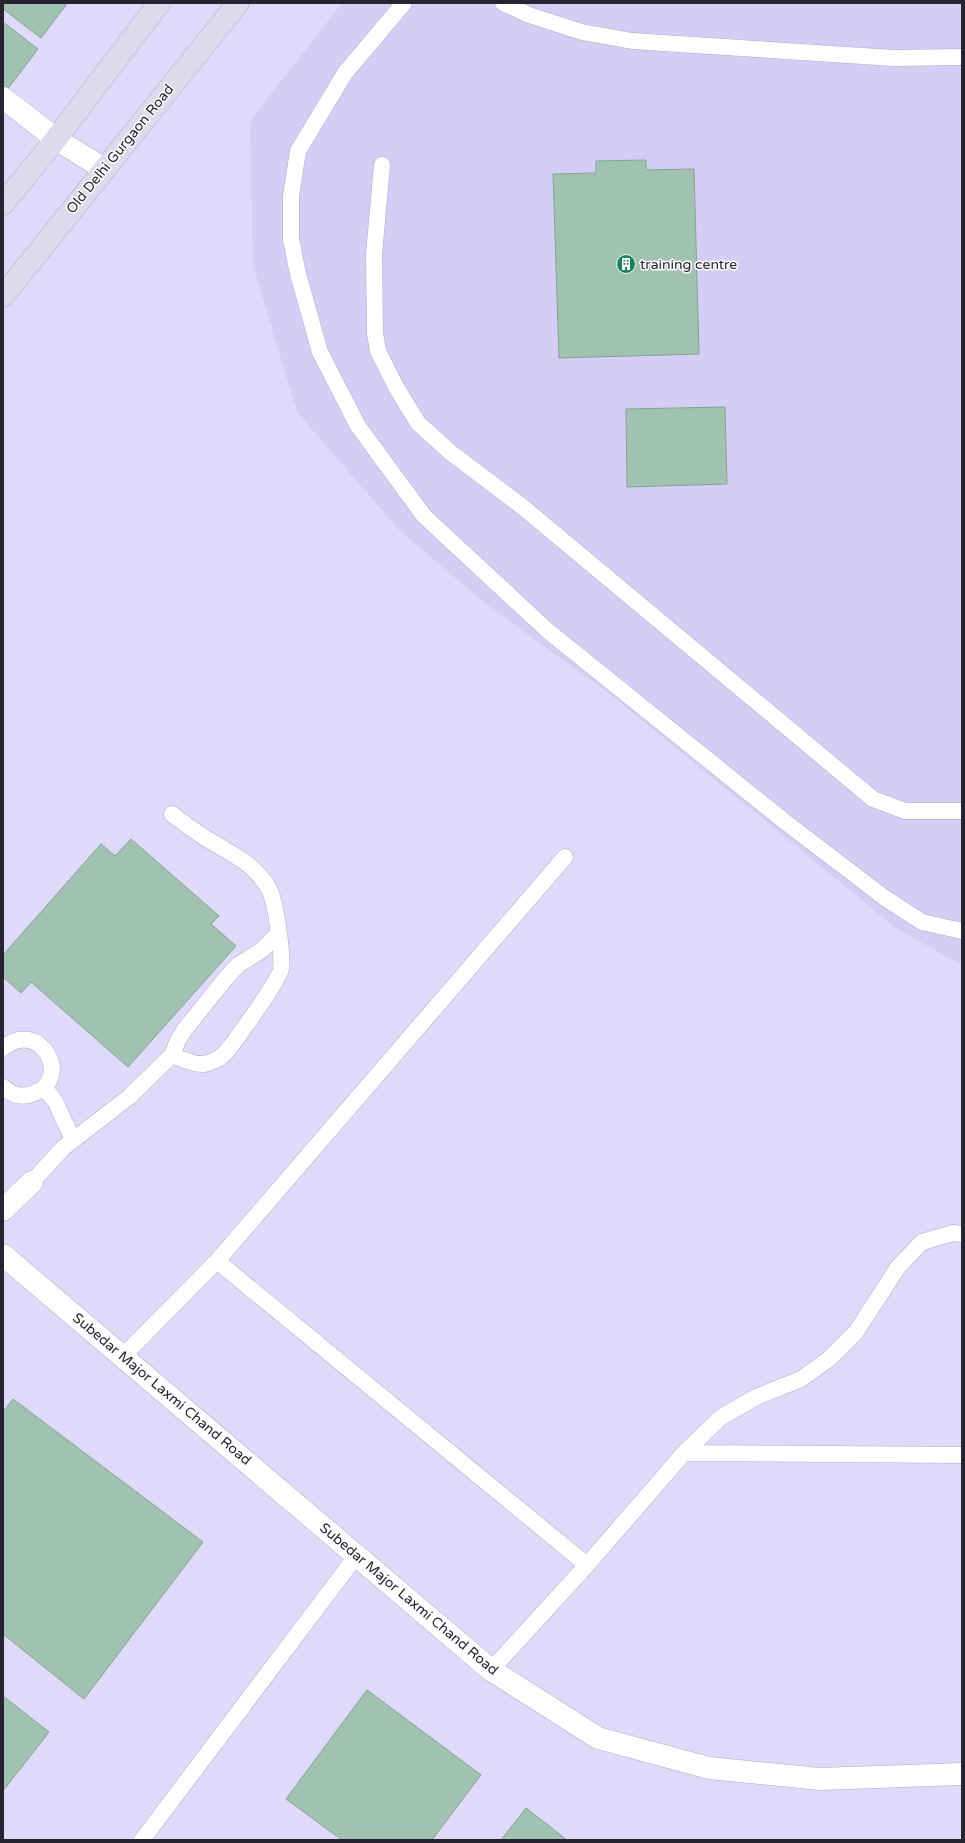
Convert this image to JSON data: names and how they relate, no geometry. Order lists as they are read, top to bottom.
{
  "streets": {
    "main road": ["Old Delhi Gurgaon Road"],
    "street": ["Subedar Major Laxmi Chand Road"]
  },
  "places": {
    "building": ["training centre"]
  }
}
